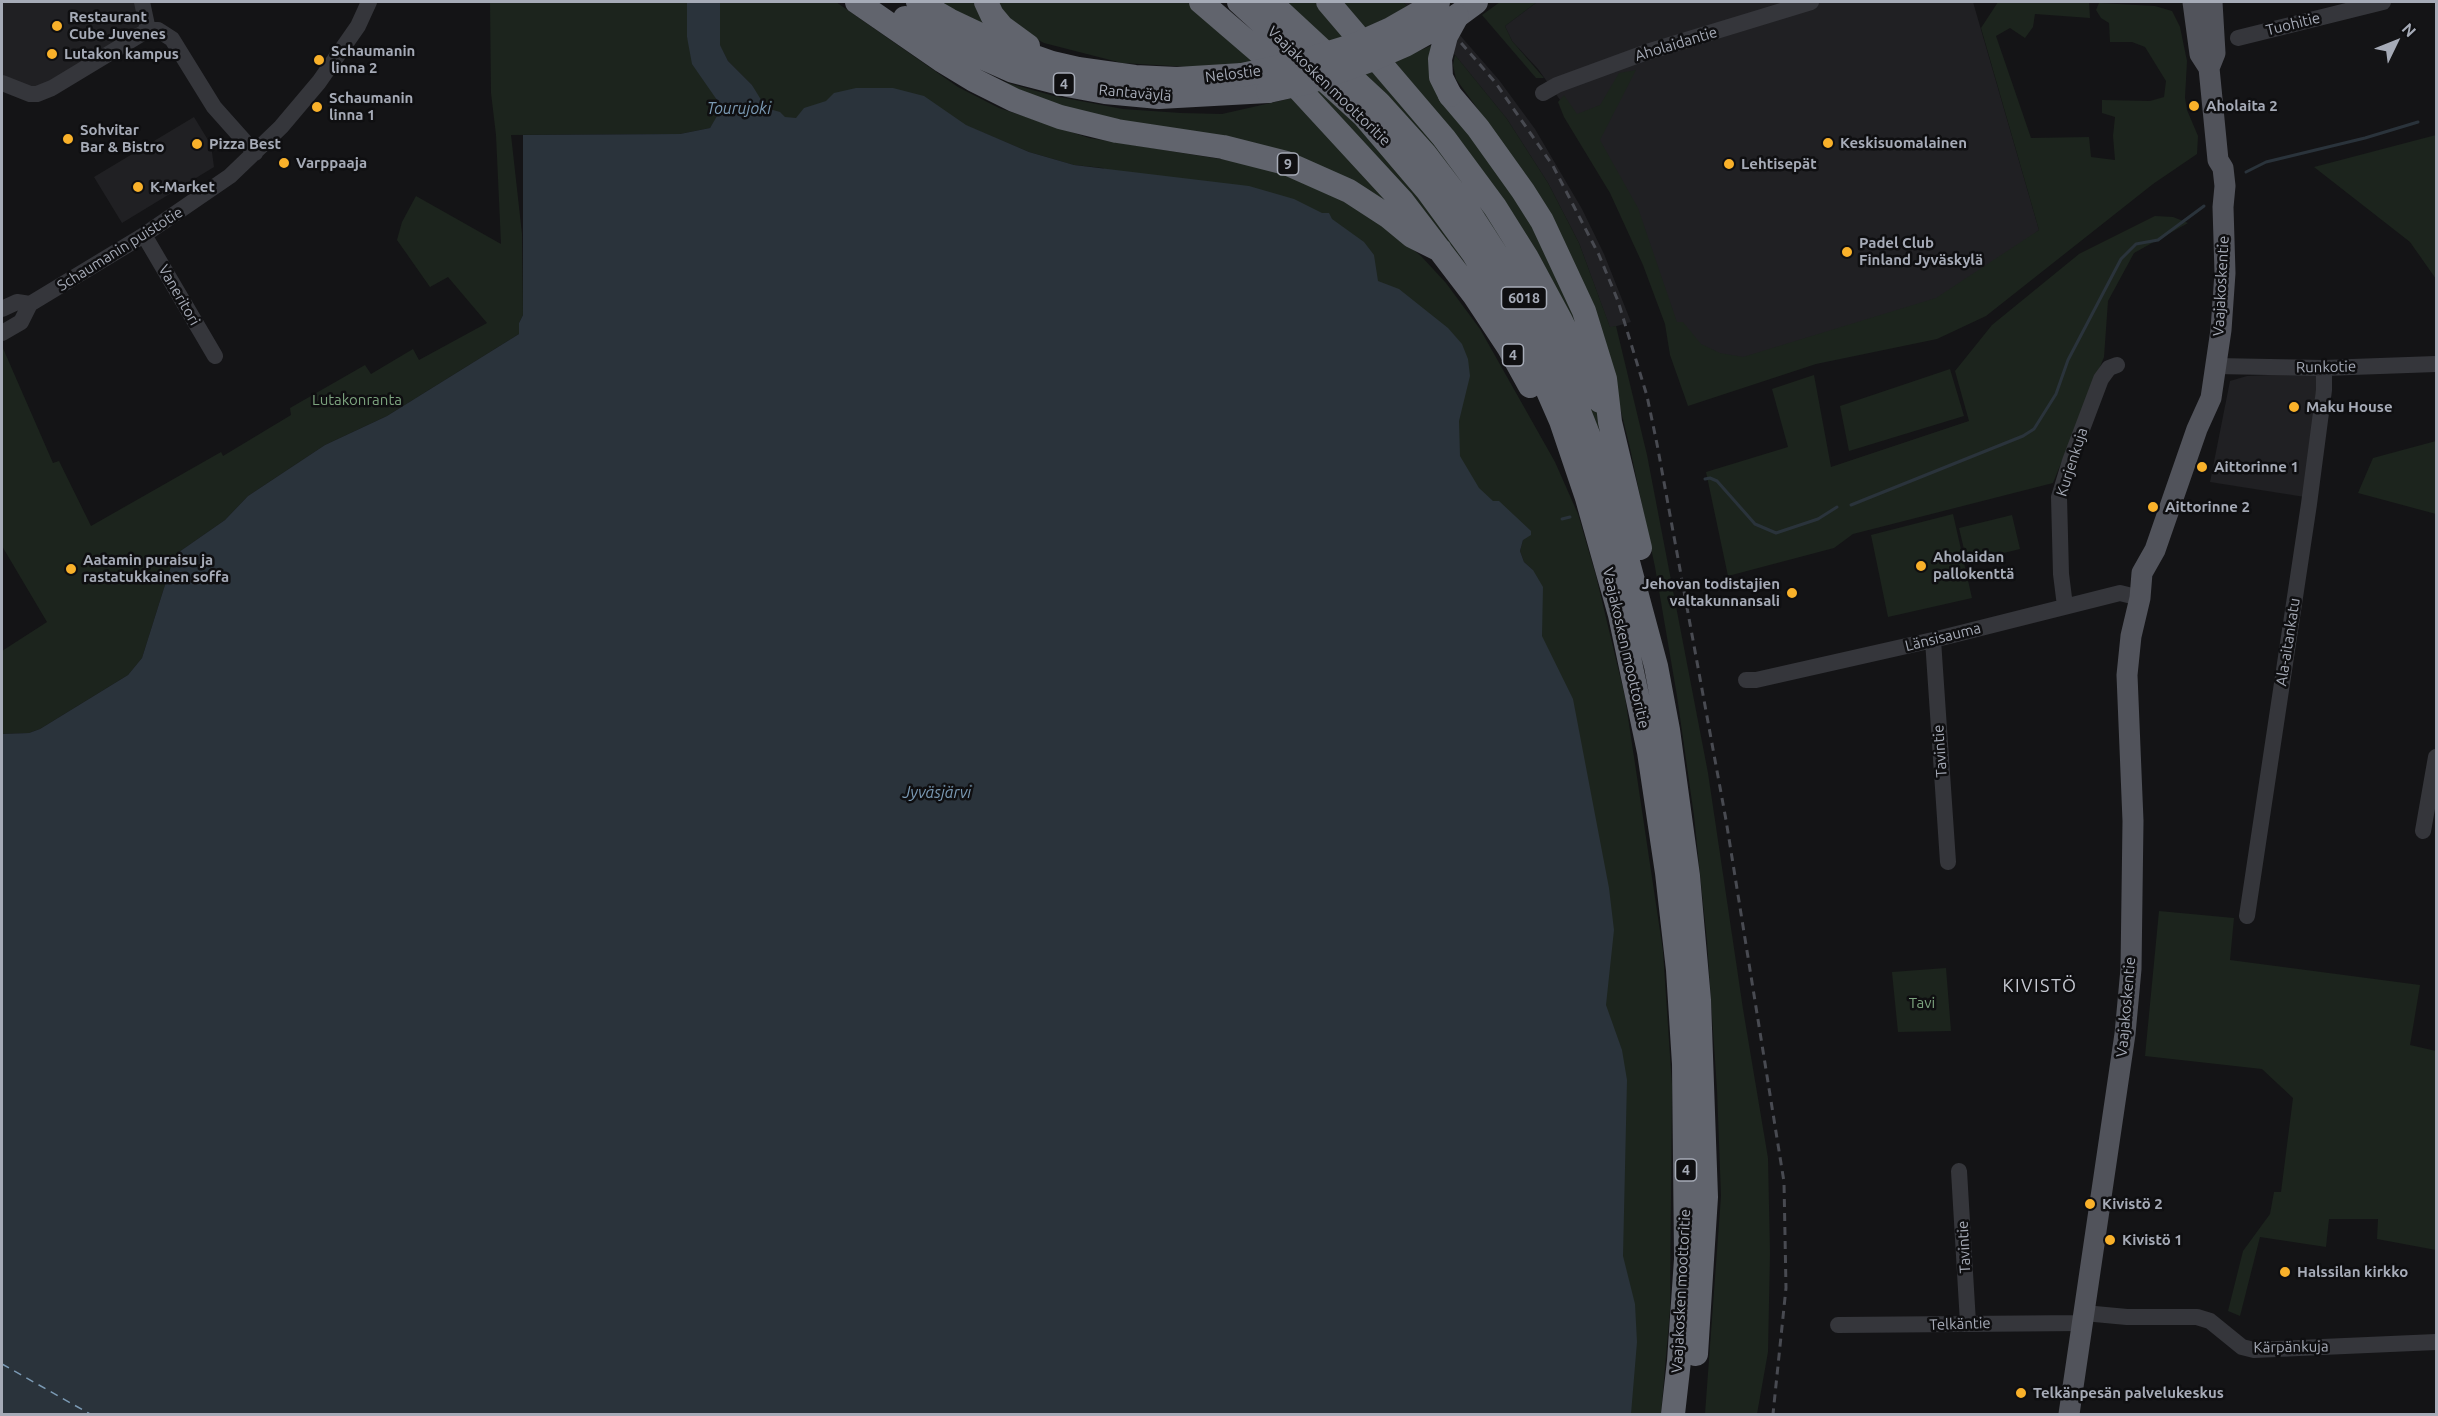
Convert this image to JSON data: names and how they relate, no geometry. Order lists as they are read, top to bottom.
{
  "streets": {
    "highway": [
      "Nelostie",
      "4",
      "Vaajakosken moottoritie",
      "Rantaväylä",
      "9",
      "6018"
    ],
    "main road": ["Vaajakoskentie"],
    "street": [
      "Tuohitie",
      "Aholaidantie",
      "Schaumanin puistotie",
      "Vaneritori",
      "Runkotie",
      "Kurjenkuja",
      "Länsisauma",
      "Ala-aitankatu",
      "Tavintie",
      "Telkäntie",
      "Kärpänkuja"
    ]
  },
  "crossings": [
    ["Nelostie", "4"],
    ["Nelostie", "Rantaväylä"],
    ["4", "Vaajakosken moottoritie"],
    ["4", "9"],
    ["Schaumanin puistotie", "Vaneritori"],
    ["Vaajakoskentie", "Runkotie"],
    ["Vaajakoskentie", "Länsisauma"],
    ["Vaajakoskentie", "Telkäntie"],
    ["Vaajakoskentie", "Kärpänkuja"],
    ["Runkotie", "Ala-aitankatu"],
    ["Kurjenkuja", "Länsisauma"],
    ["Länsisauma", "Tavintie"],
    ["Tavintie", "Telkäntie"],
    ["Telkäntie", "Kärpänkuja"]
  ],
  "districts": ["KIVISTÖ"],
  "water": ["Tourujoki", "Jyväsjärvi"],
  "parks": ["Lutakonranta", "Tavi"],
  "places": [
    "Restaurant Cube Juvenes",
    "Lutakon kampus",
    "Schaumanin linna 2",
    "Aholaita 2",
    "Schaumanin linna 1",
    "Sohvitar Bar & Bistro",
    "Keskisuomalainen",
    "Pizza Best",
    "Varppaaja",
    "Lehtisepät",
    "K-Market",
    "Padel Club Finland Jyväskylä",
    "Maku House",
    "Aittorinne 1",
    "Aittorinne 2",
    "Aholaidan pallokenttä",
    "Aatamin puraisu ja rastatukkainen soffa",
    "Jehovan todistajien valtakunnansali",
    "Kivistö 2",
    "Kivistö 1",
    "Halssilan kirkko",
    "Telkänpesän palvelukeskus"
  ],
  "north": "top right"
}
